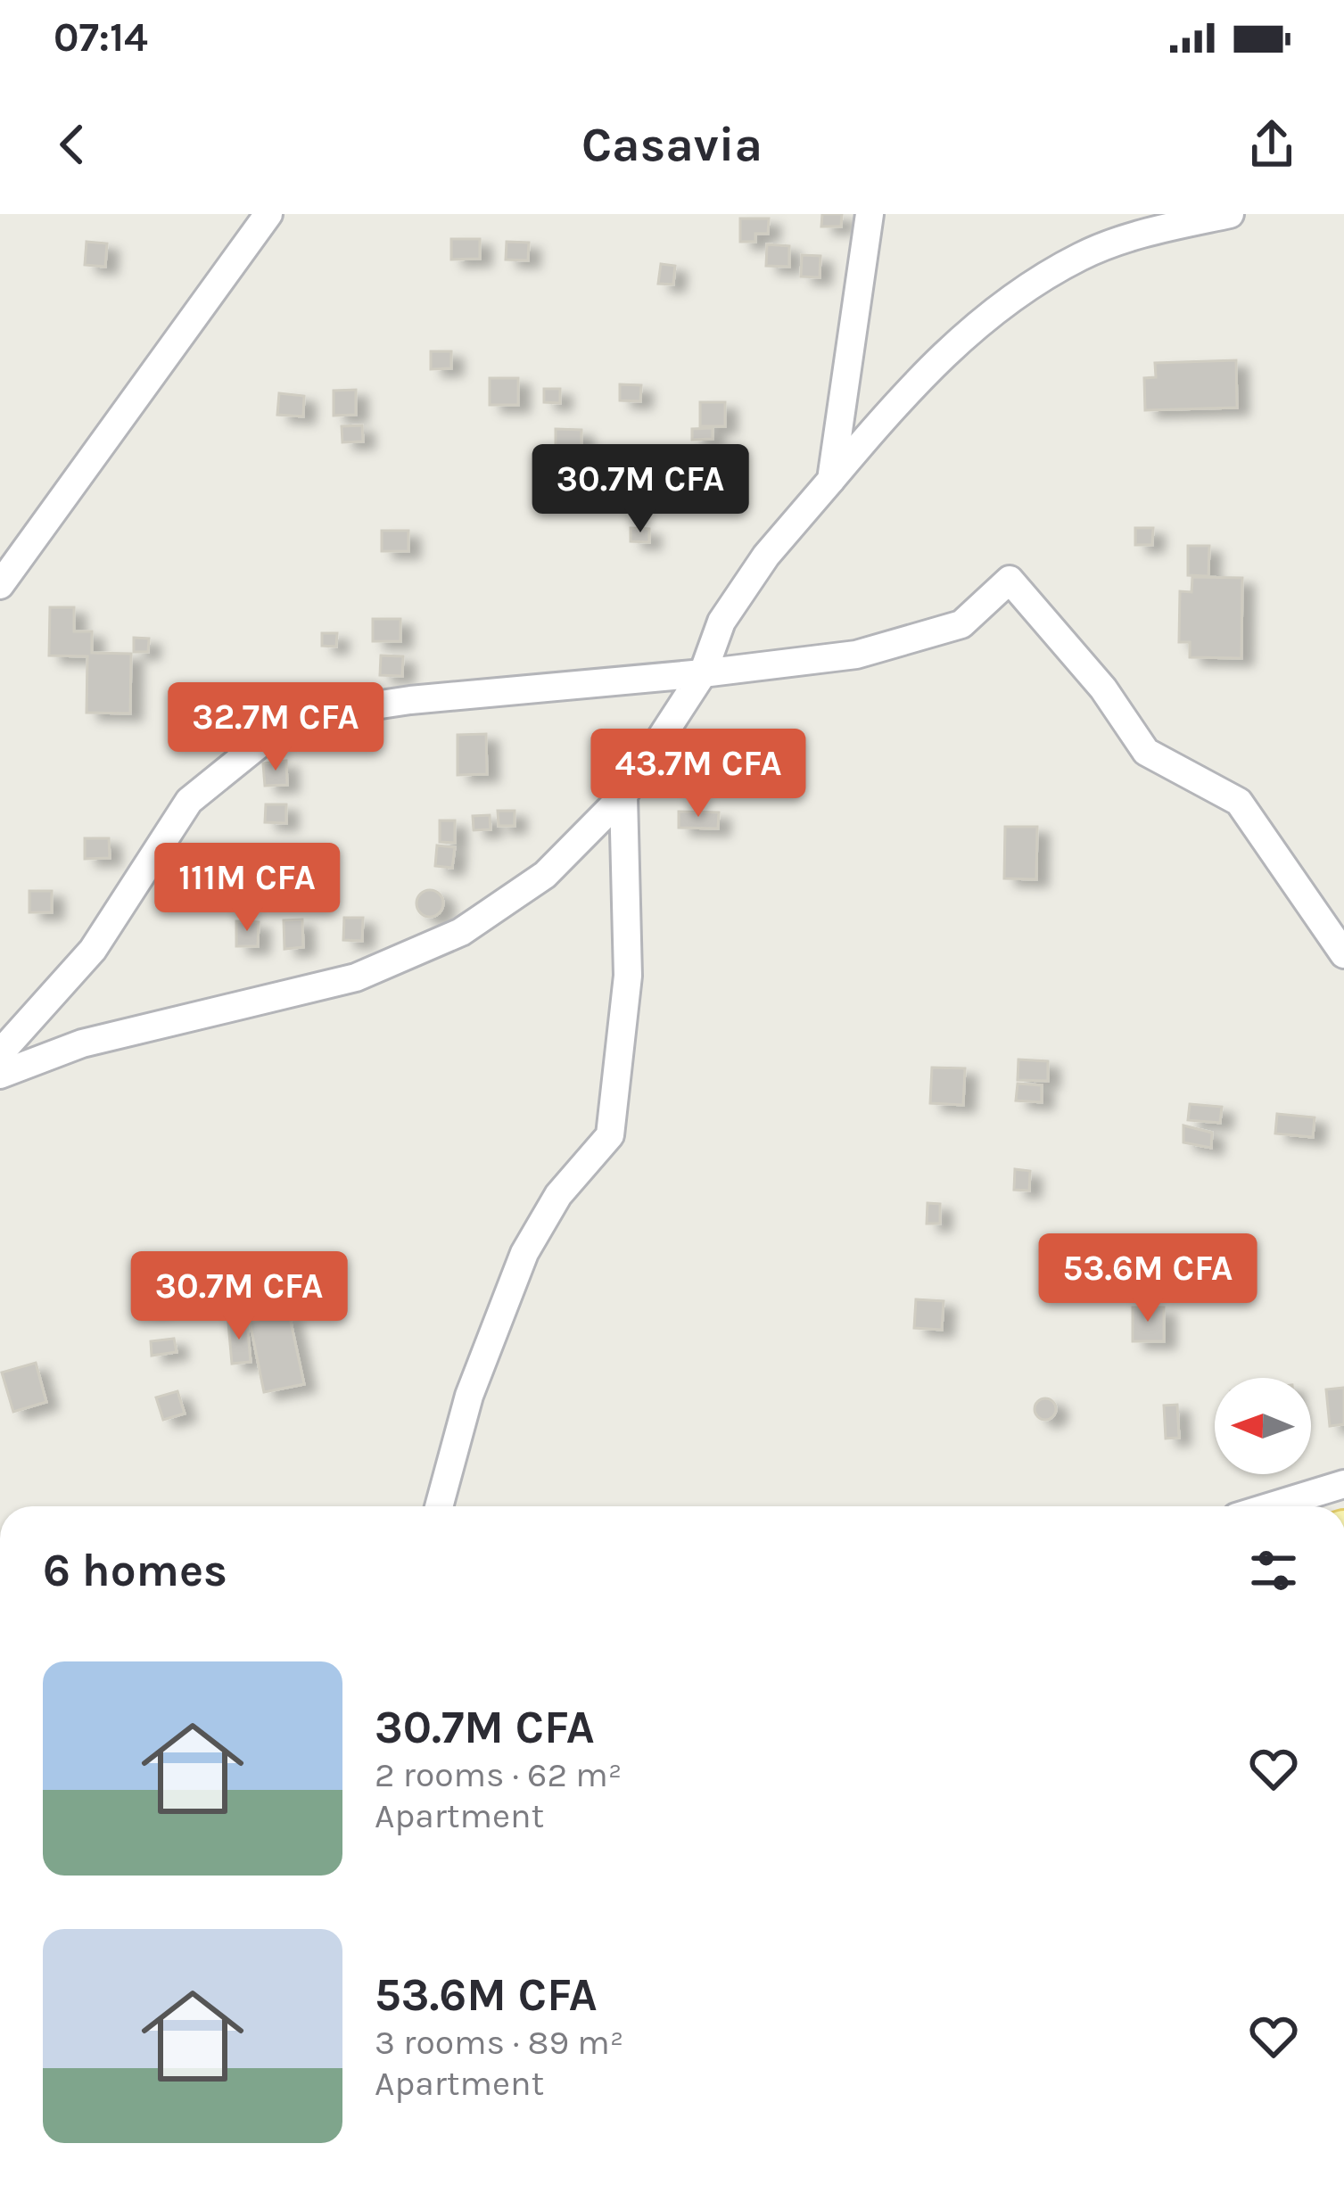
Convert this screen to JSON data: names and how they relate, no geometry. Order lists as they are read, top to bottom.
{
  "north": "left",
  "page": {
    "status": "07:14",
    "header": "Casavia",
    "price": [
      "30.7M CFA",
      "32.7M CFA",
      "43.7M CFA",
      "111M CFA",
      "53.6M CFA",
      "30.7M CFA"
    ],
    "heading": "6 homes",
    "list": [
      {
        "name": "30.7M CFA",
        "note": "2 rooms · 62 m² · Apartment"
      },
      {
        "name": "53.6M CFA",
        "note": "3 rooms · 89 m² · Apartment"
      }
    ]
  }
}
